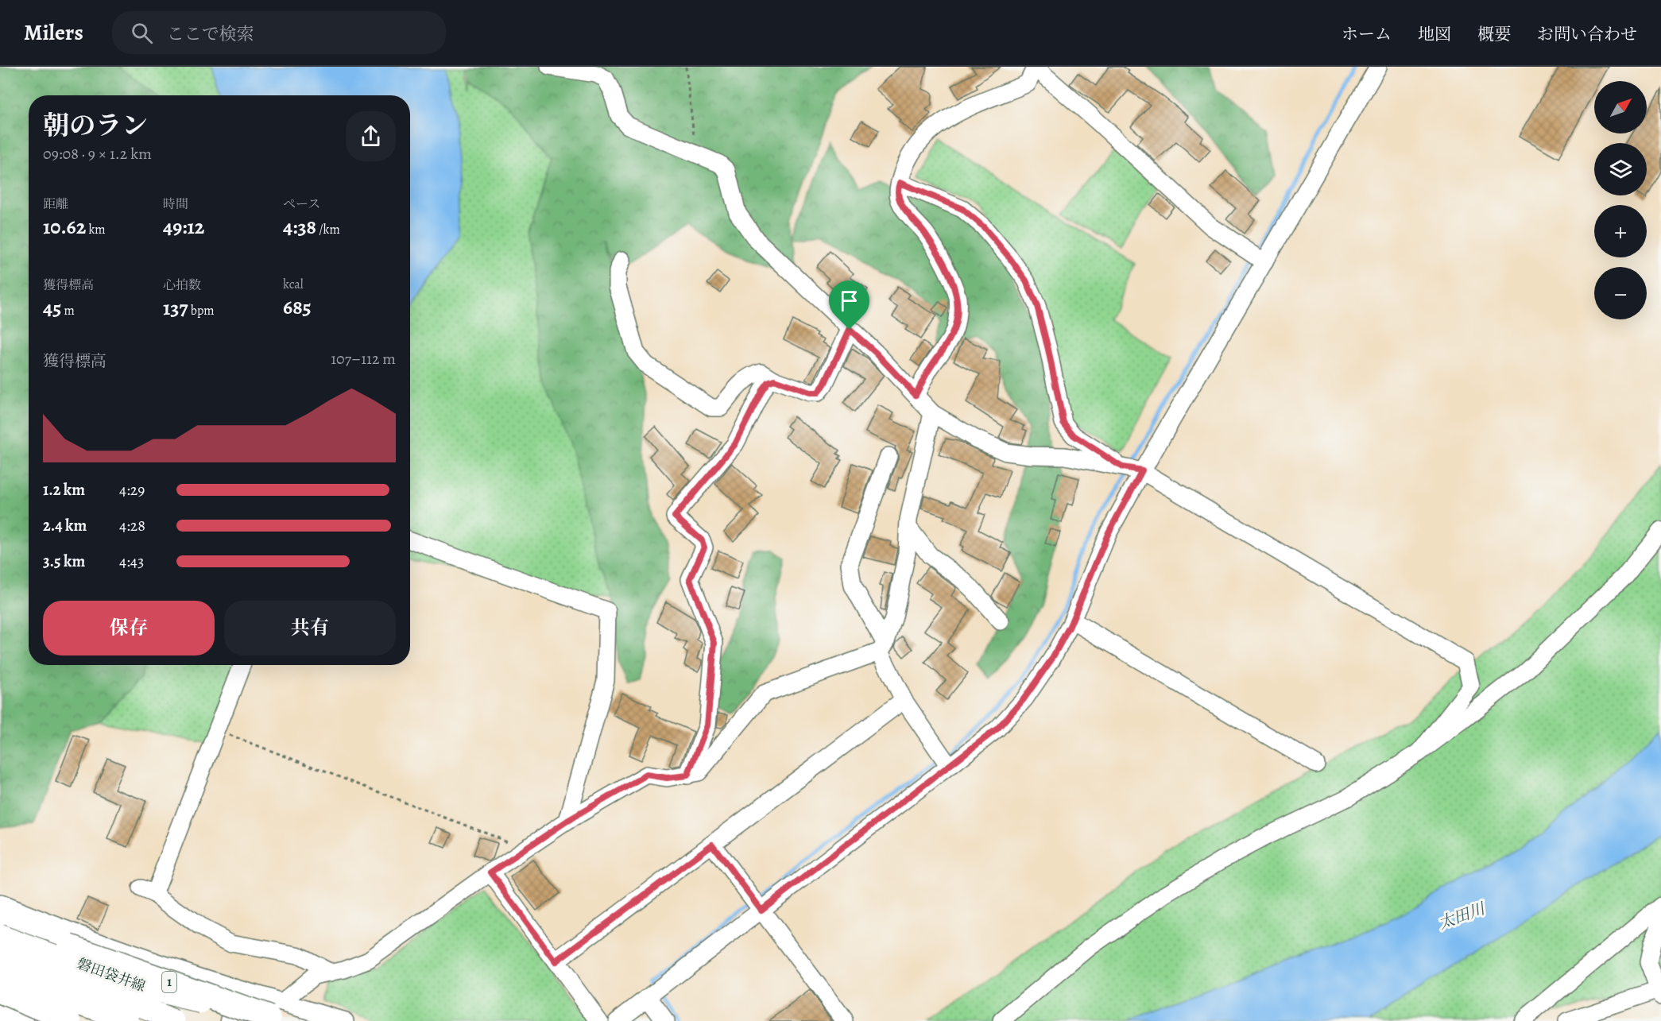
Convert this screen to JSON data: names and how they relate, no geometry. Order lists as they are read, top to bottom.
{
  "streets": {
    "highway": ["1"],
    "main road": ["磐田袋井線"]
  },
  "crossings": [
    ["磐田袋井線", "1"]
  ],
  "water": ["太田川"],
  "north": "top right",
  "page": {
    "header": "Milers",
    "search": "ここで検索",
    "nav": [
      "ホーム",
      "地図",
      "概要",
      "お問い合わせ"
    ],
    "map_buttons": ["+", "−"],
    "heading": ["朝のラン", "09:08 · 9 × 1.2 km"],
    "stats": [
      ["距離", "10.62 km"],
      ["時間", "49:12"],
      ["ペース", "4:38 /km"],
      ["獲得標高", "45 m"],
      ["心拍数", "137 bpm"],
      ["kcal", "685"]
    ],
    "chart": ["獲得標高", "107–112 m"],
    "list": [
      {
        "name": "1.2 km",
        "note": "4:29"
      },
      {
        "name": "2.4 km",
        "note": "4:28"
      },
      {
        "name": "3.5 km",
        "note": "4:43"
      }
    ],
    "buttons": ["保存", "共有"]
  }
}
